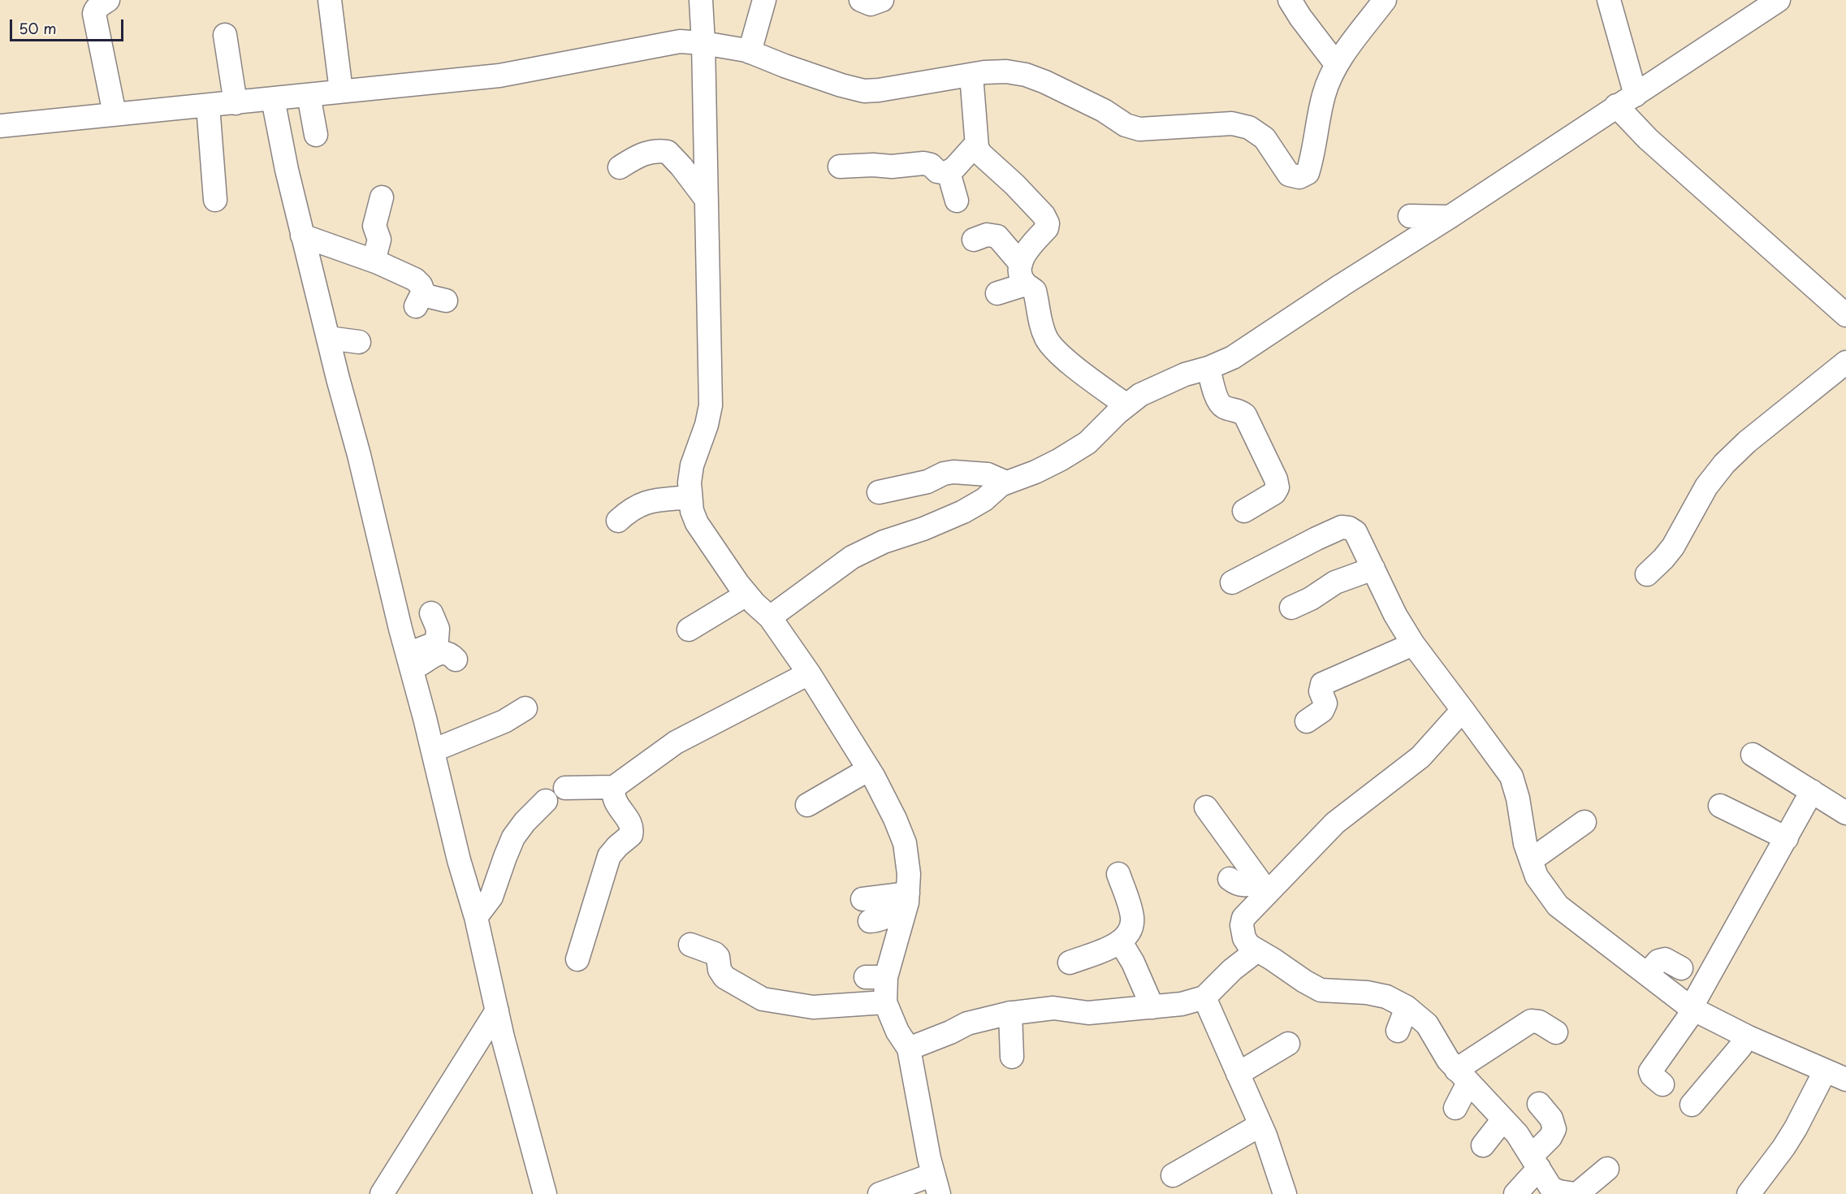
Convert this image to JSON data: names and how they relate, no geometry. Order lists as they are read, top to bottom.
{
  "scale_bar": "50 m"
}
